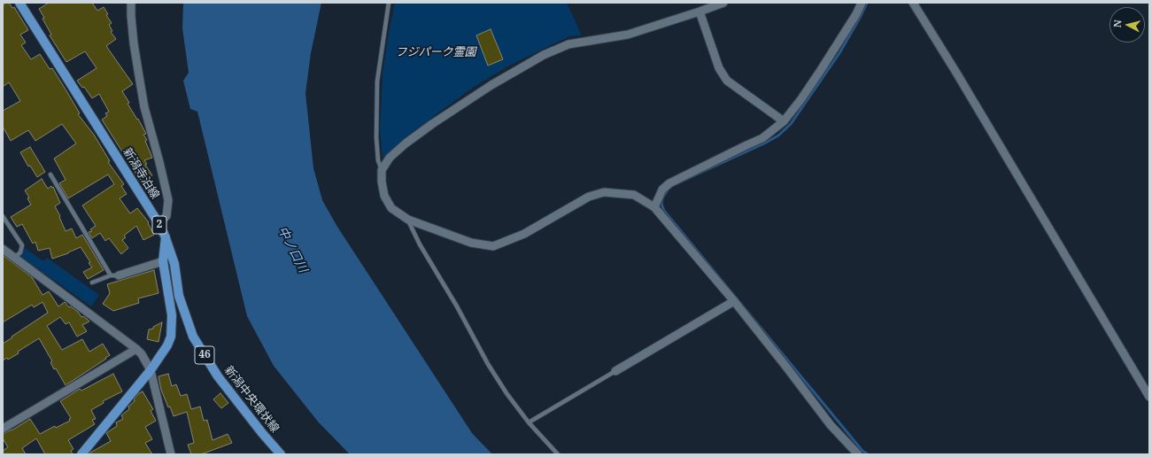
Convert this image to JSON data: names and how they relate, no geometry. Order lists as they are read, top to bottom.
{
  "streets": {
    "main road": [
      "新潟寺泊線",
      "2",
      "46",
      "新潟中央環状線"
    ]
  },
  "crossings": [
    ["新潟寺泊線", "2"],
    ["新潟寺泊線", "新潟中央環状線"],
    ["2", "新潟中央環状線"]
  ],
  "water": ["中ノ口川"],
  "parks": ["フジパーク霊園"],
  "north": "left"
}
